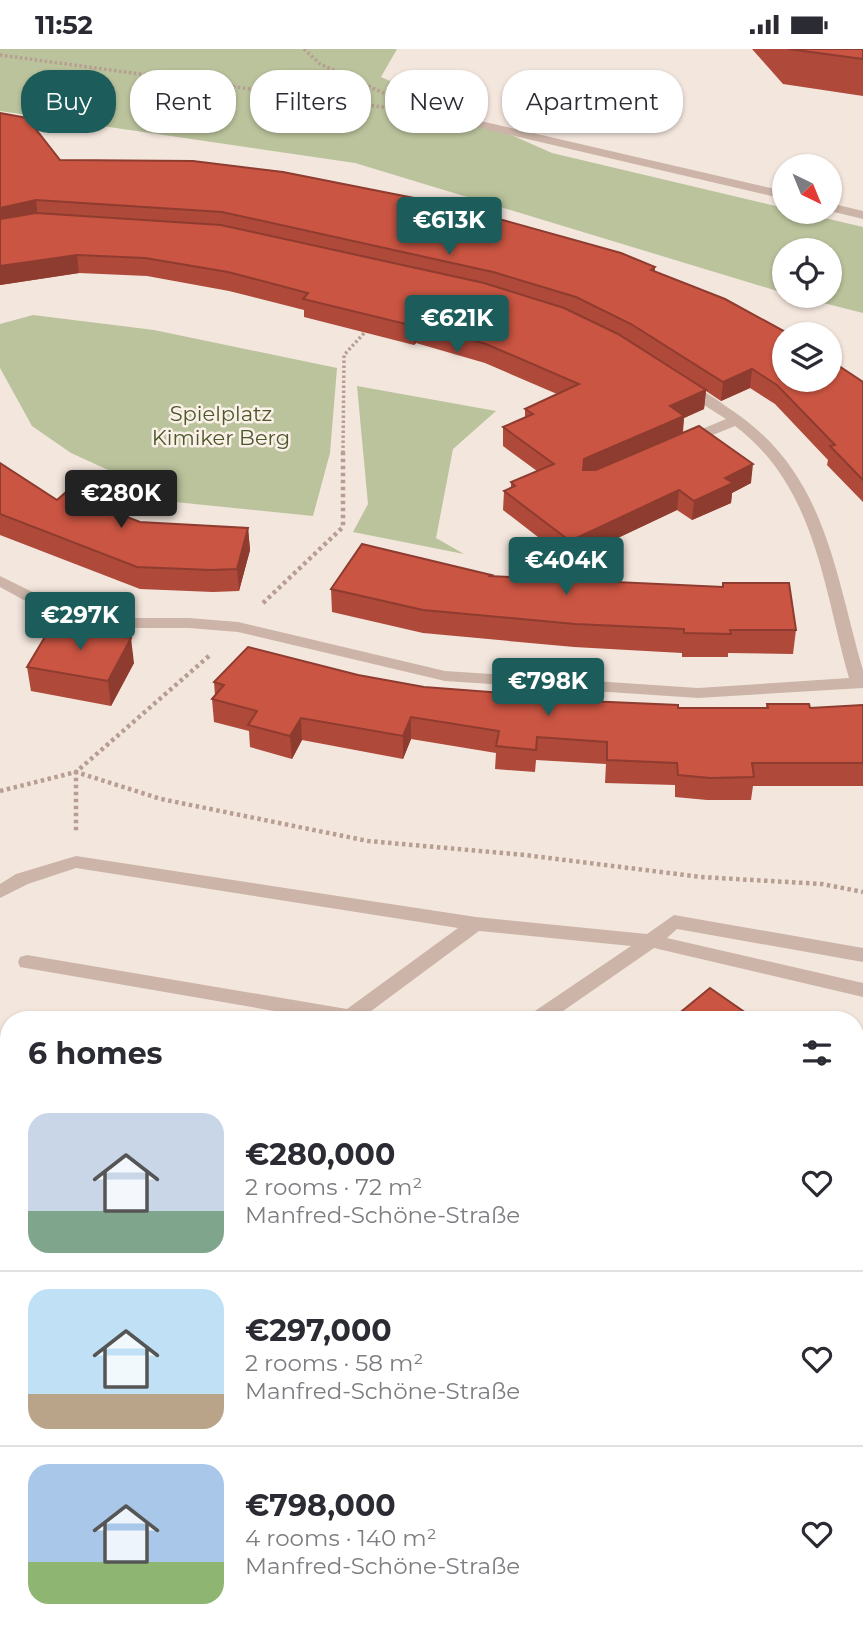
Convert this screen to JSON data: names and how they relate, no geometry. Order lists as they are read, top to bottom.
{
  "parks": ["Spielplatz Kimiker Berg"],
  "north": "bottom right",
  "page": {
    "status": "11:52",
    "chip": [
      "Buy",
      "Rent",
      "Filters",
      "New",
      "Apartment"
    ],
    "price": [
      "€613K",
      "€621K",
      "€280K",
      "€404K",
      "€297K",
      "€798K"
    ],
    "heading": "6 homes",
    "list": [
      {
        "name": "€280,000",
        "note": "2 rooms · 72 m² · Manfred-Schöne-Straße"
      },
      {
        "name": "€297,000",
        "note": "2 rooms · 58 m² · Manfred-Schöne-Straße"
      },
      {
        "name": "€798,000",
        "note": "4 rooms · 140 m² · Manfred-Schöne-Straße"
      }
    ]
  }
}
